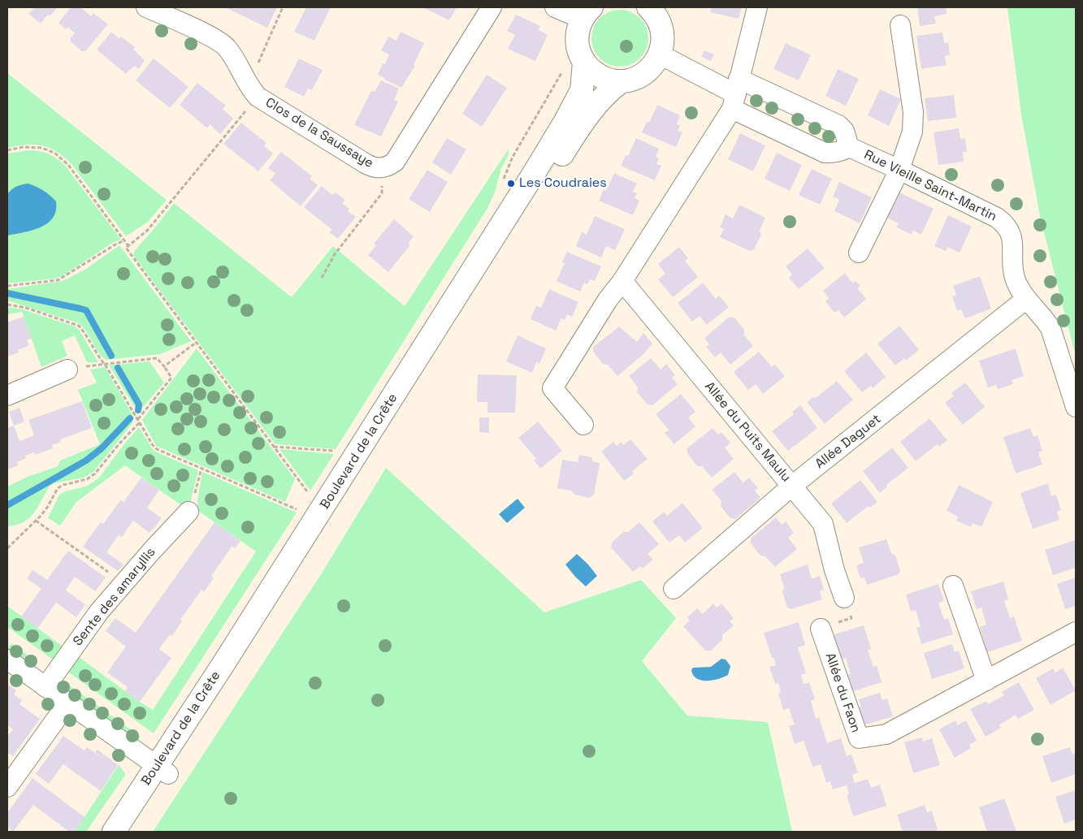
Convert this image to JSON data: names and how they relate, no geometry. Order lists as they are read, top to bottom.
{
  "streets": {
    "main road": ["Boulevard de la Crête"],
    "street": [
      "Clos de la Saussaye",
      "Rue Vieille Saint-Martin",
      "Allée du Puits Maulu",
      "Allée Daguet",
      "Sente des amaryllis",
      "Allée du Faon"
    ]
  },
  "crossings": [
    ["Rue Vieille Saint-Martin", "Allée Daguet"],
    ["Rue Vieille Saint-Martin", "Boulevard de la Crête"],
    ["Allée du Puits Maulu", "Allée Daguet"]
  ],
  "places": ["Les Coudraies"]
}
